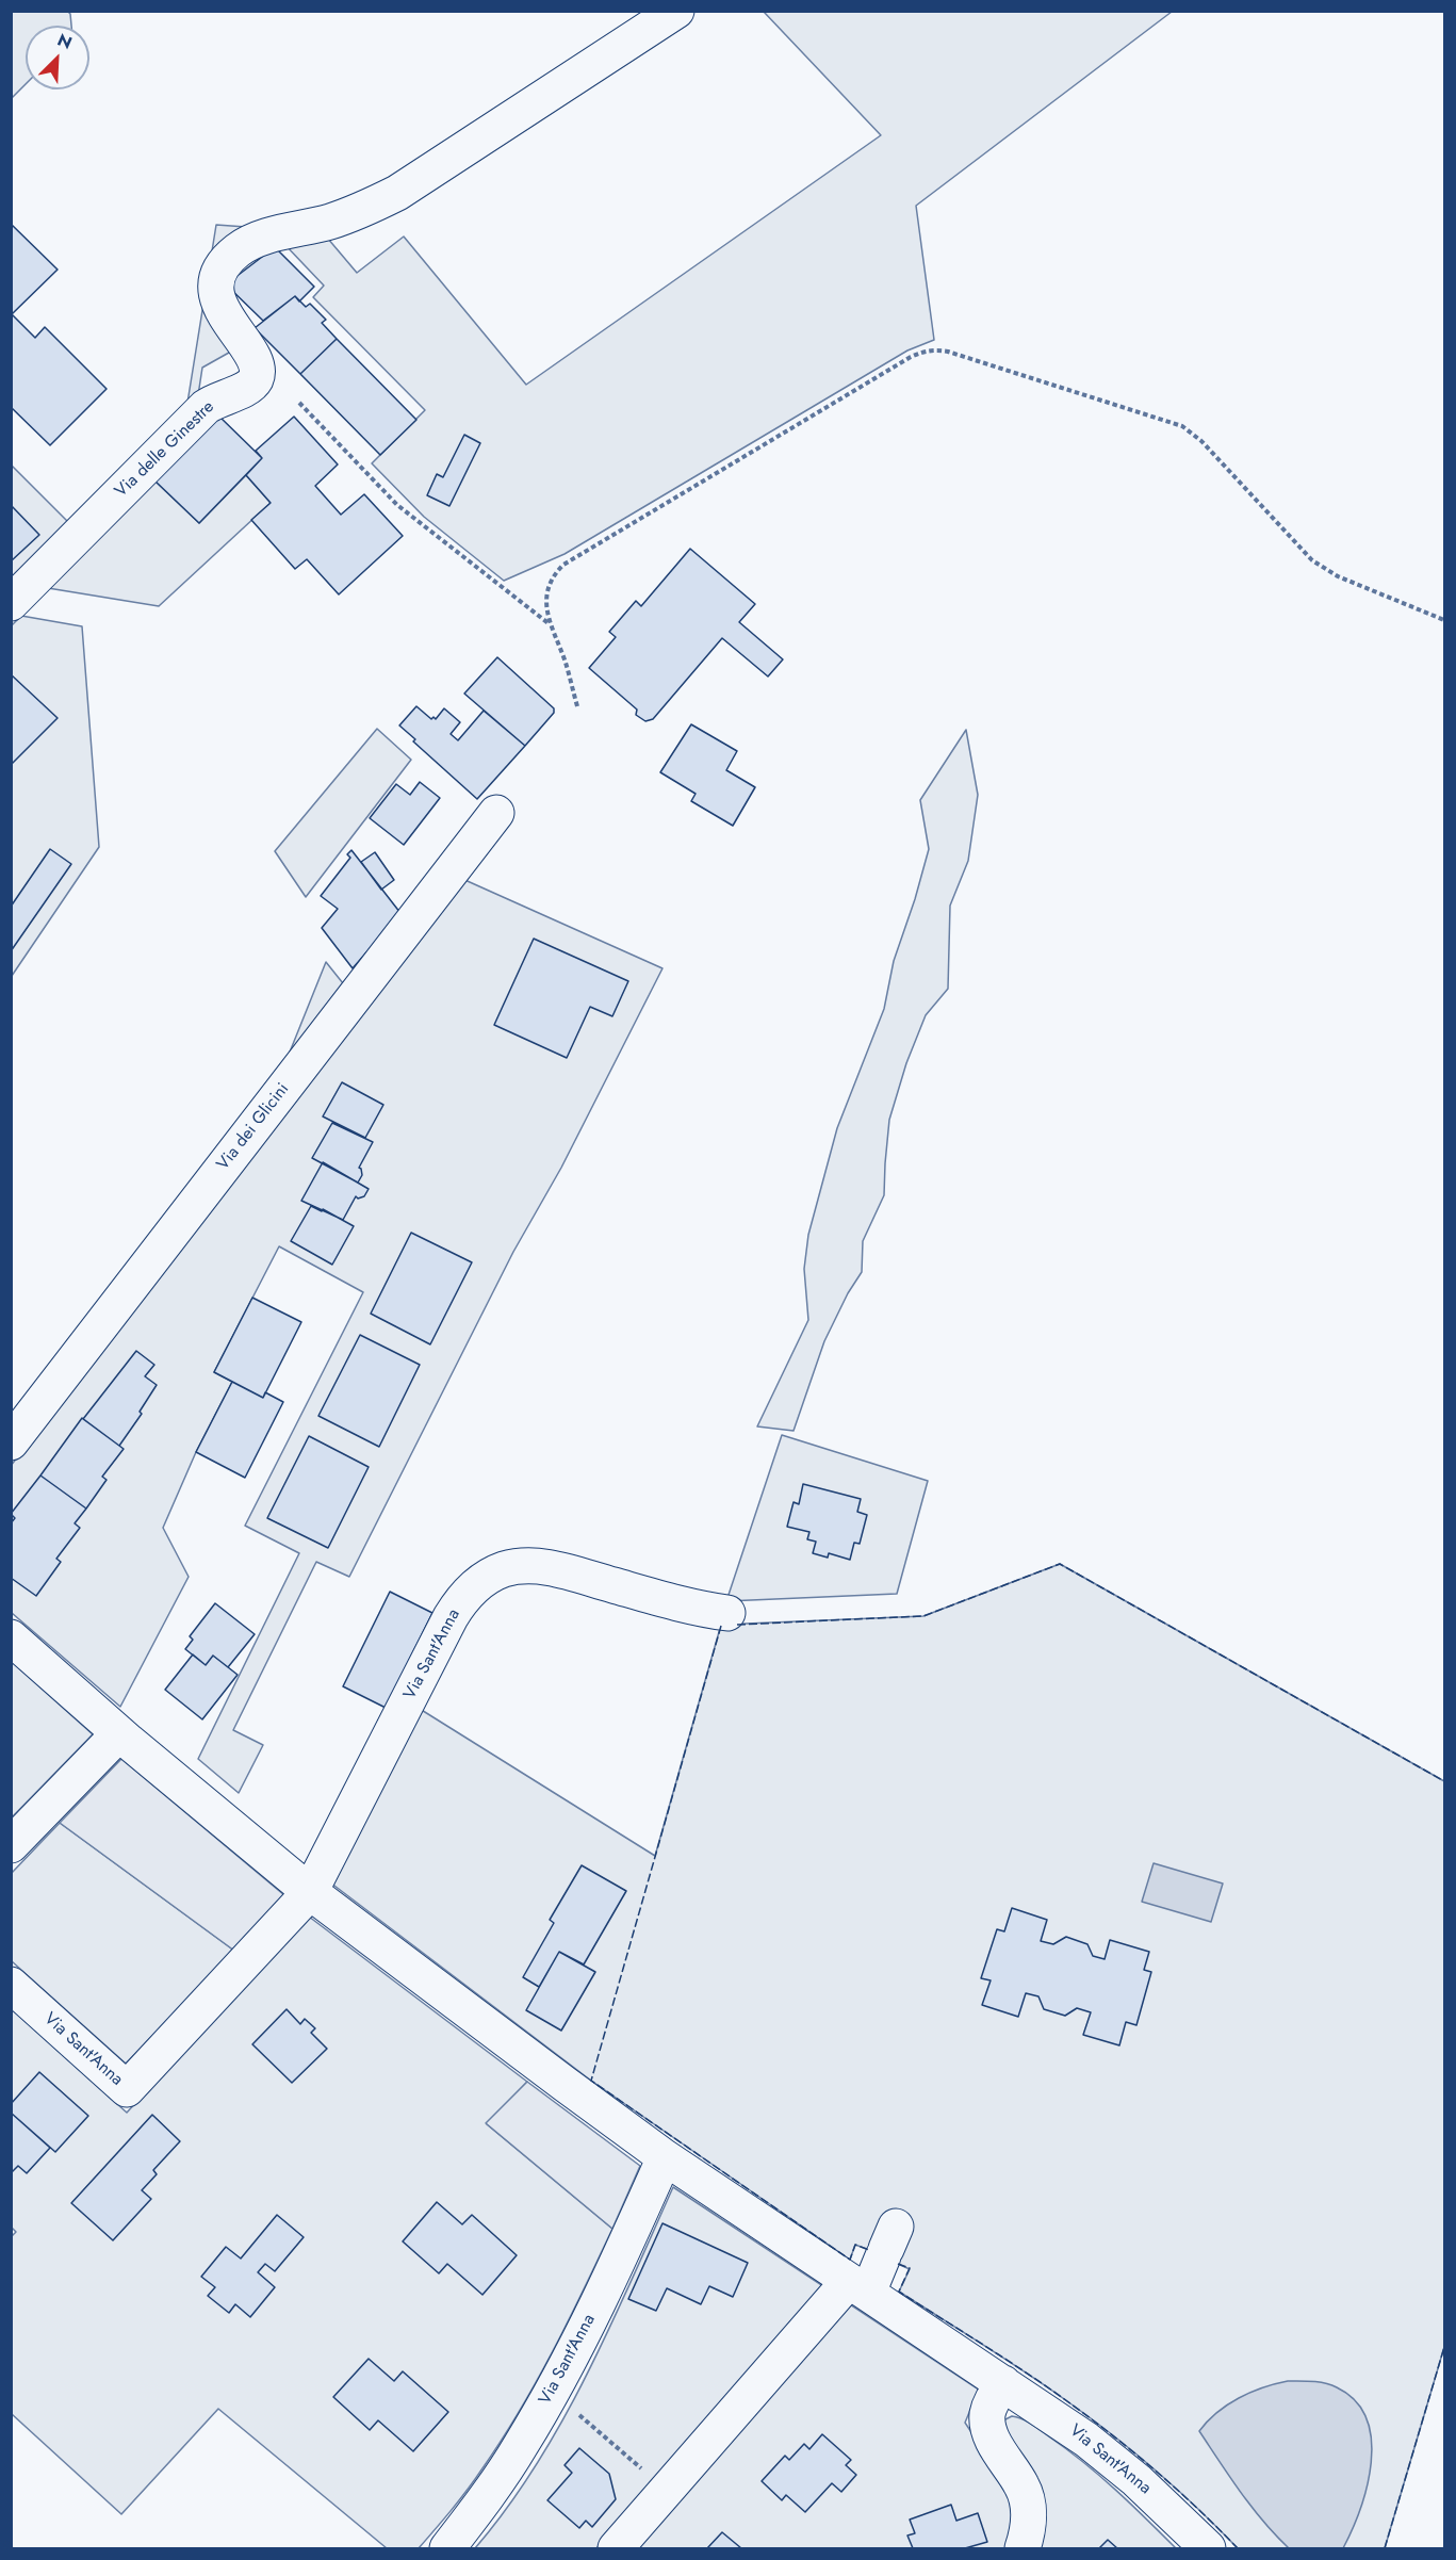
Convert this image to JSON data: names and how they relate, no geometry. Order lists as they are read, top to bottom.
{
  "streets": {
    "street": ["Via delle Ginestre", "Via dei Glicini", "Via Sant'Anna"]
  },
  "north": "top right"
}
